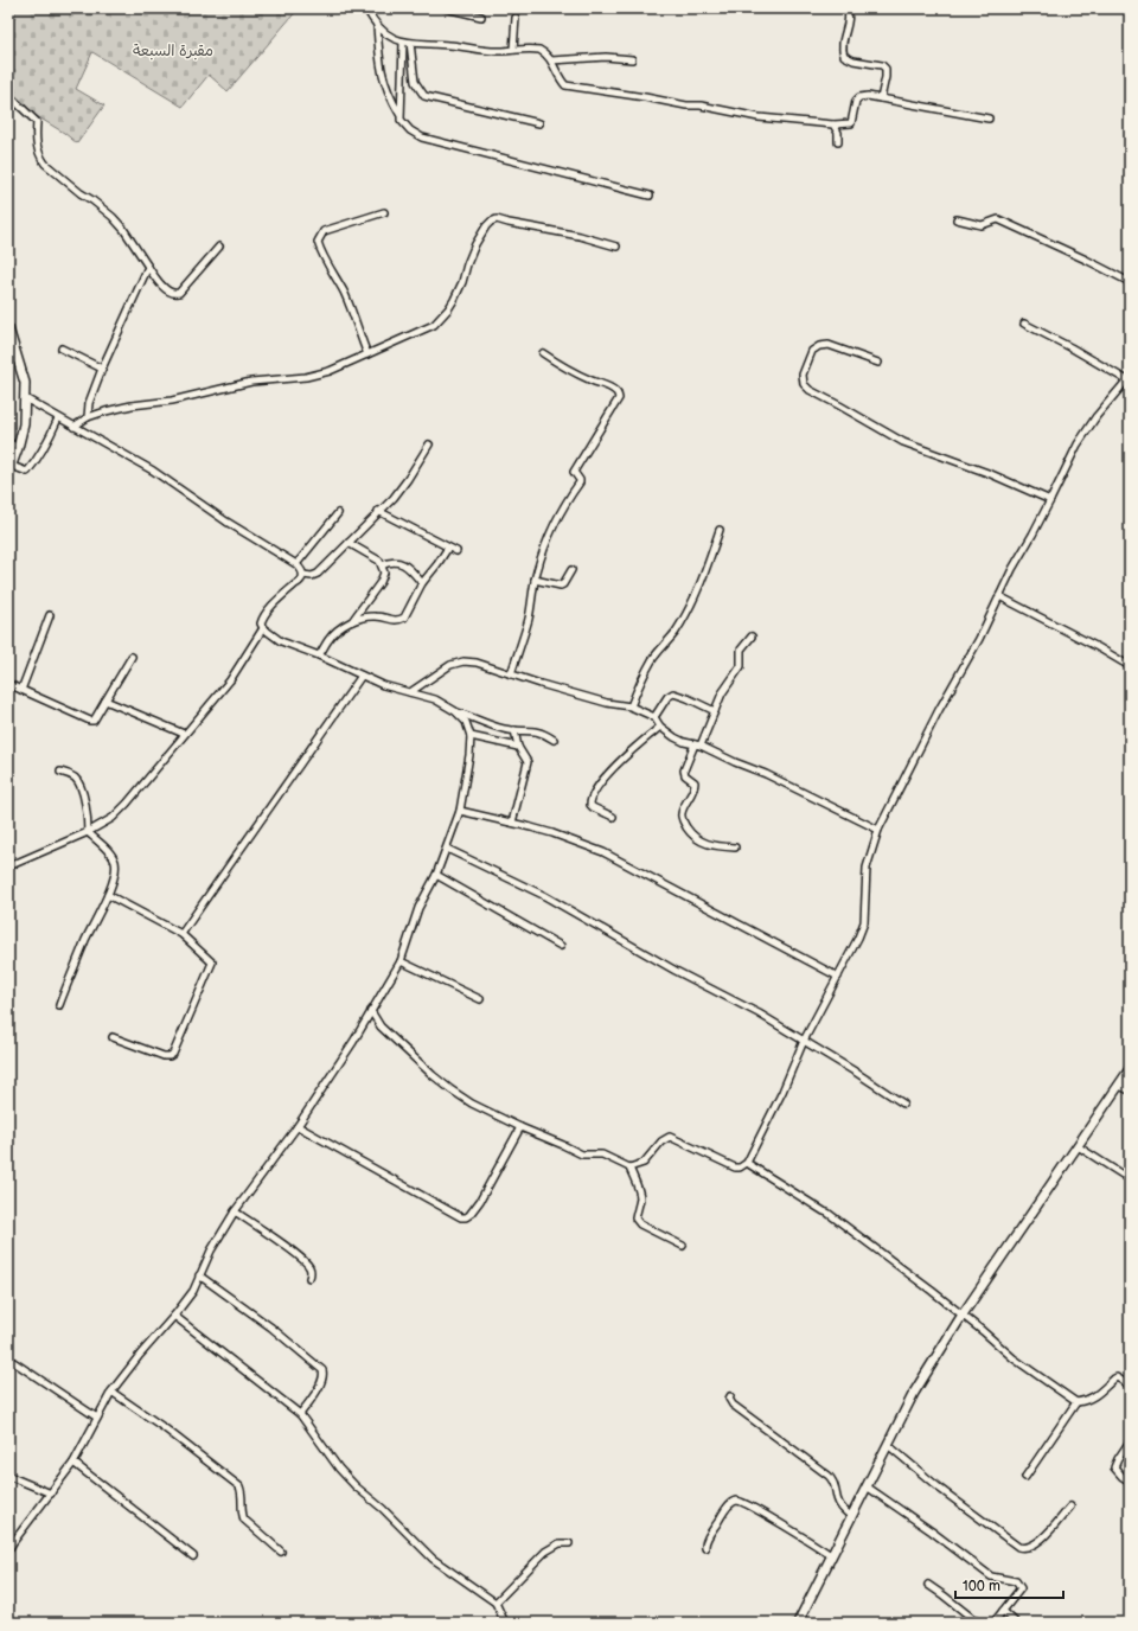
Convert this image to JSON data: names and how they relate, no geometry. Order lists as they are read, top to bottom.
{
  "parks": ["مقبرة السبعة"],
  "scale_bar": "100 m"
}
